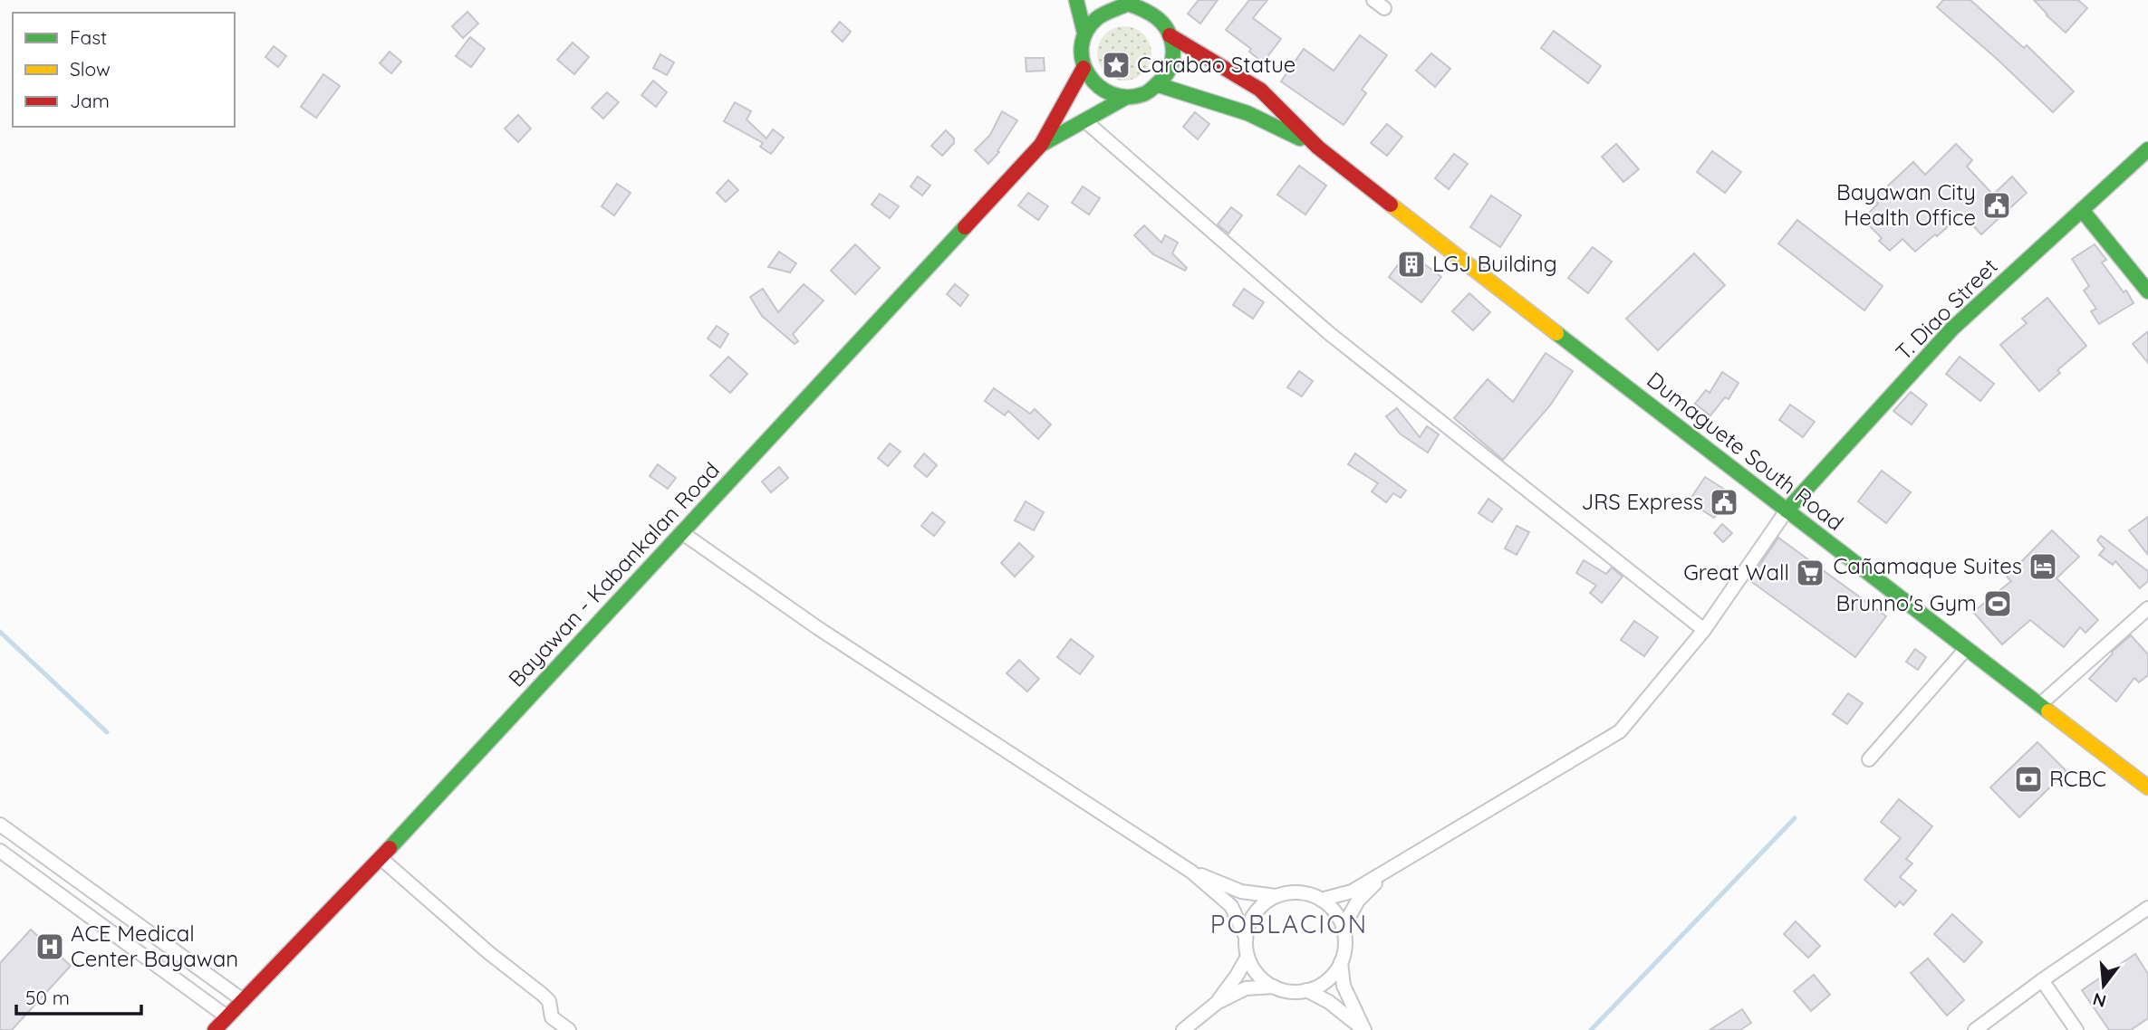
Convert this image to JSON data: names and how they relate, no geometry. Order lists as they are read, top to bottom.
{
  "streets": {
    "main road": ["T. Diao Street", "Dumaguete South Road", "Bayawan - Kabankalan Road"]
  },
  "crossings": [
    ["T. Diao Street", "Dumaguete South Road"],
    ["Dumaguete South Road", "Bayawan - Kabankalan Road"]
  ],
  "districts": ["POBLACION"],
  "places": {
    "place": ["Carabao Statue"],
    "public building": ["Bayawan City Health Office", "JRS Express"],
    "building": ["LGJ Building"],
    "hotel": ["Cañamaque Suites"],
    "supermarket": ["Great Wall"],
    "sports": ["Brunno's Gym"],
    "bank": ["RCBC"],
    "hospital": ["ACE Medical Center Bayawan"]
  },
  "legend": ["Fast", "Slow", "Jam"],
  "scale_bar": "50 m",
  "north": "bottom"
}
